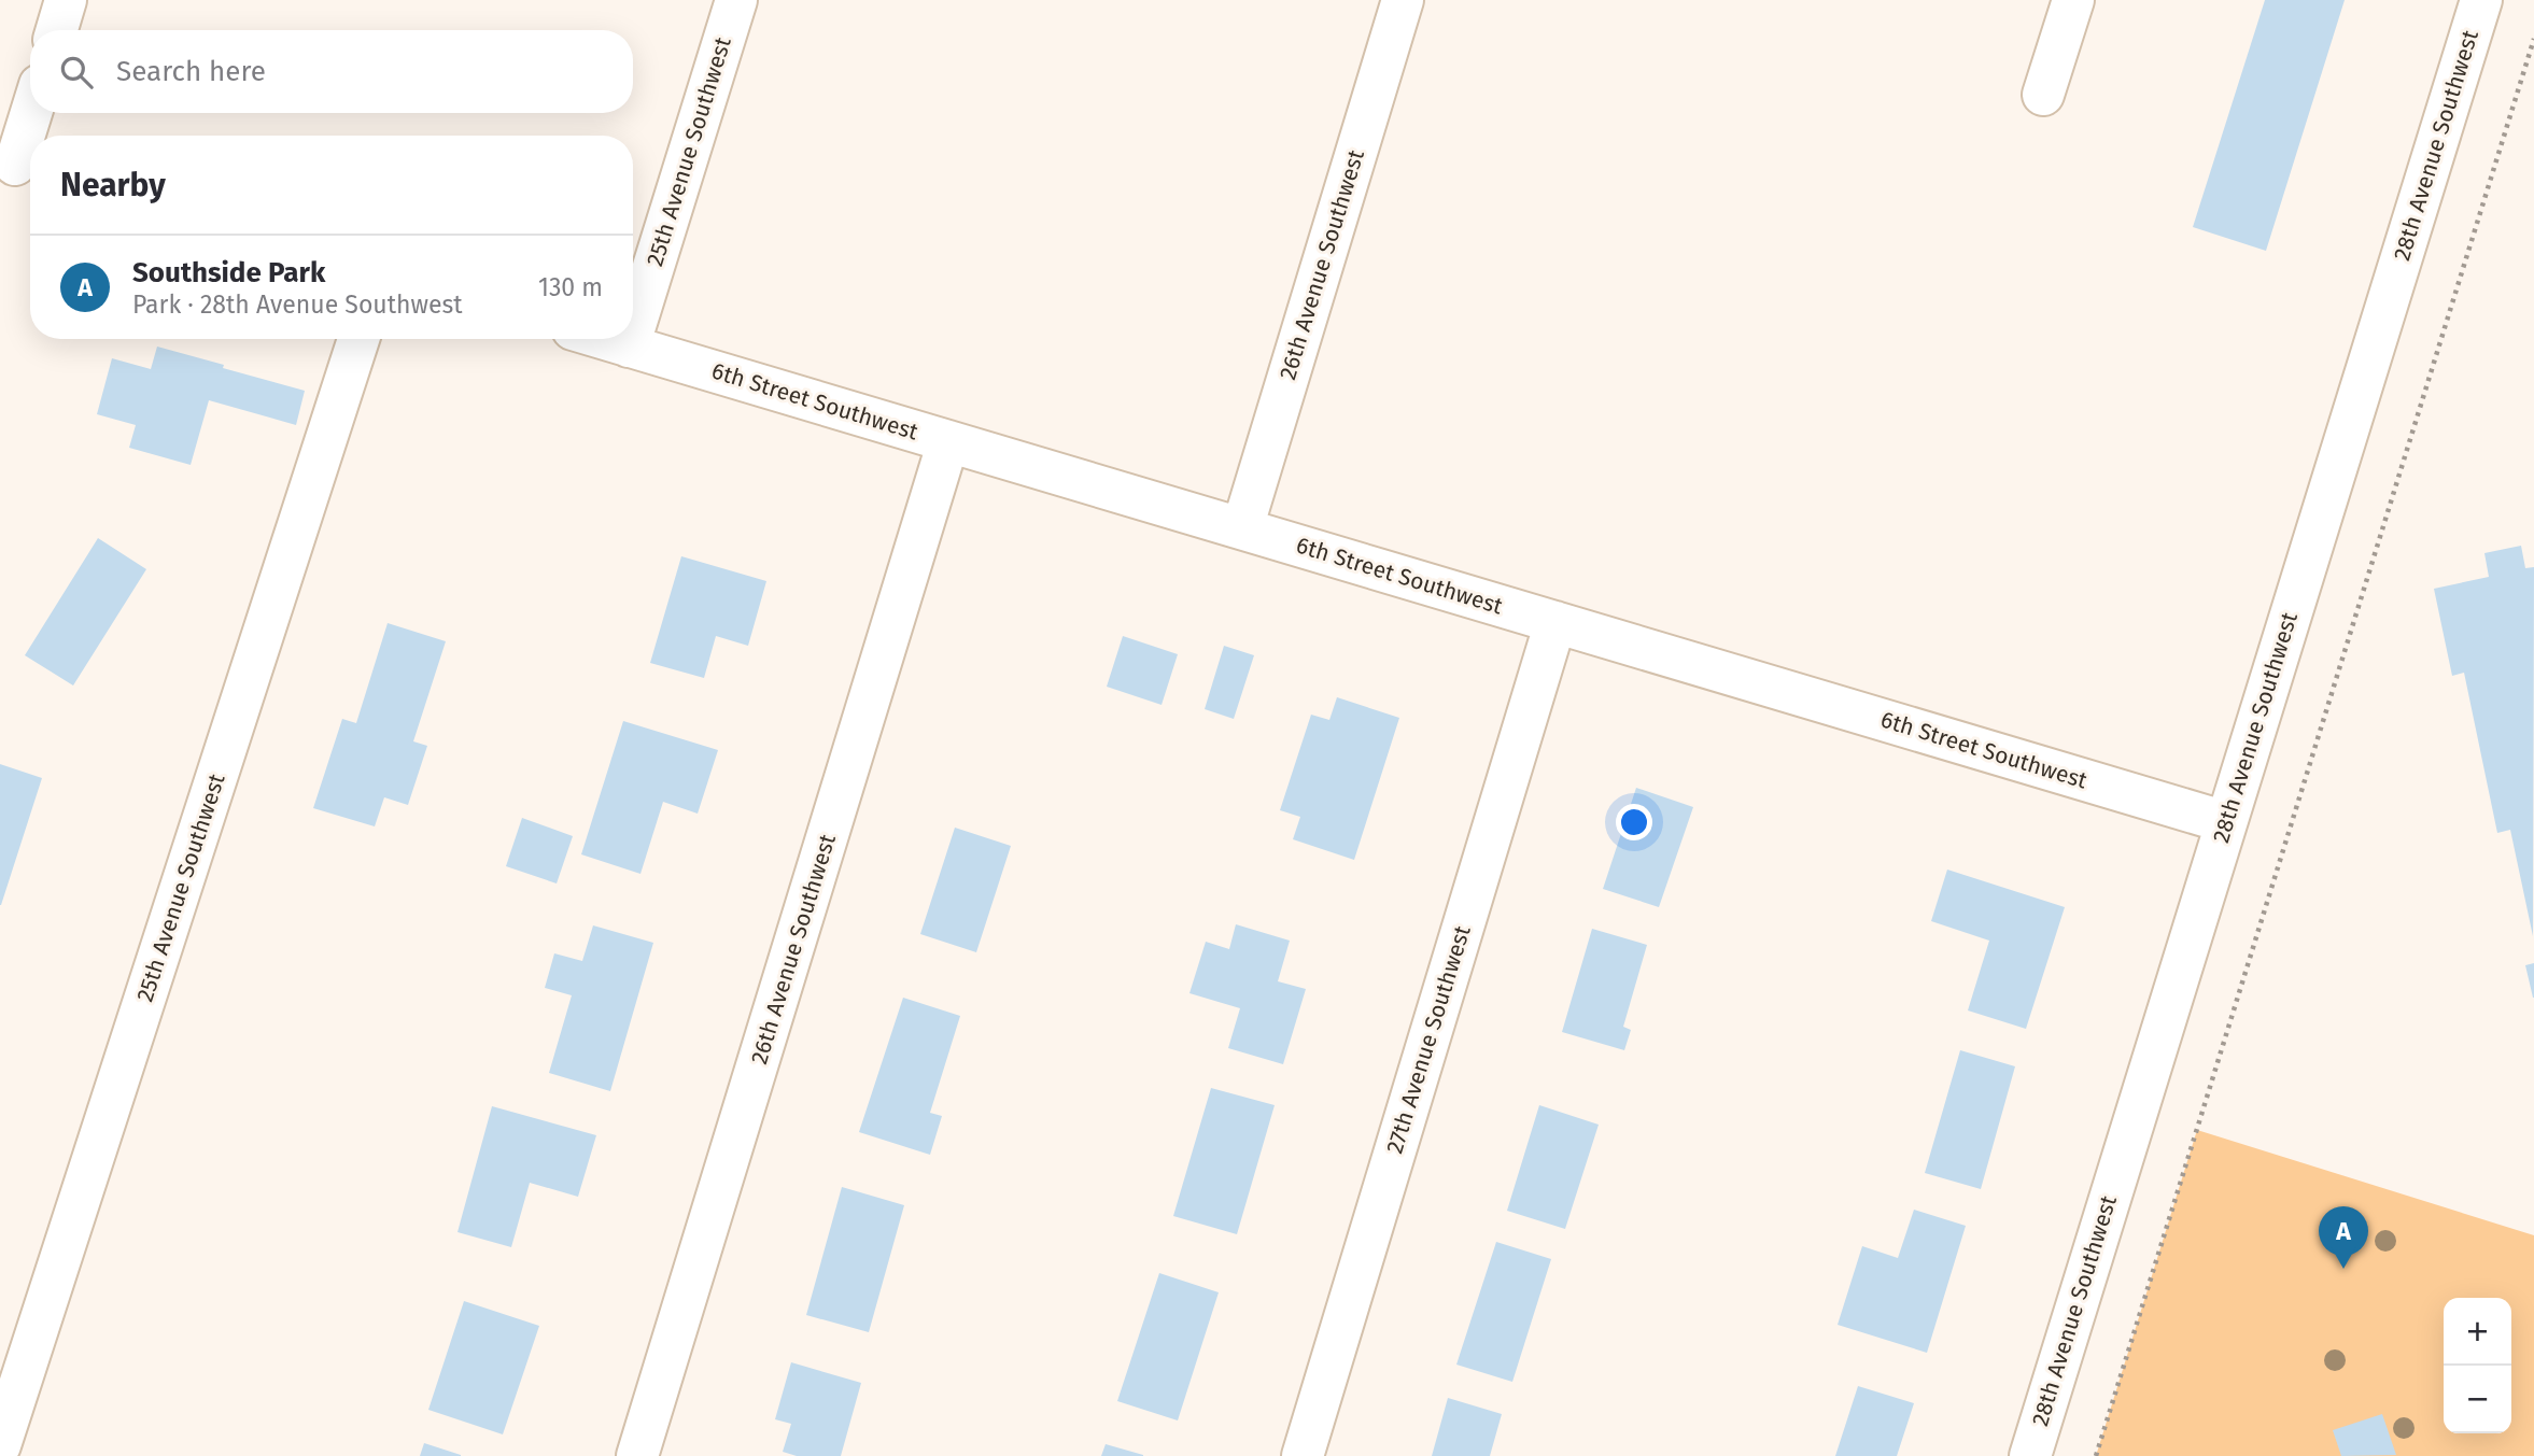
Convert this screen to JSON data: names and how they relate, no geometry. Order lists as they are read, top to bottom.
{
  "streets": {
    "street": [
      "28th Avenue Southwest",
      "25th Avenue Southwest",
      "26th Avenue Southwest",
      "6th Street Southwest",
      "27th Avenue Southwest"
    ]
  },
  "crossings": [
    ["28th Avenue Southwest", "6th Street Southwest"],
    ["25th Avenue Southwest", "6th Street Southwest"],
    ["26th Avenue Southwest", "6th Street Southwest"],
    ["6th Street Southwest", "27th Avenue Southwest"]
  ],
  "page": {
    "search": "Search here",
    "heading": "Nearby",
    "list": [
      {
        "mark": "A",
        "name": "Southside Park",
        "note": "Park · 28th Avenue Southwest",
        "value": "130 m"
      }
    ],
    "pins": "A",
    "map_buttons": ["+", "−"]
  }
}
